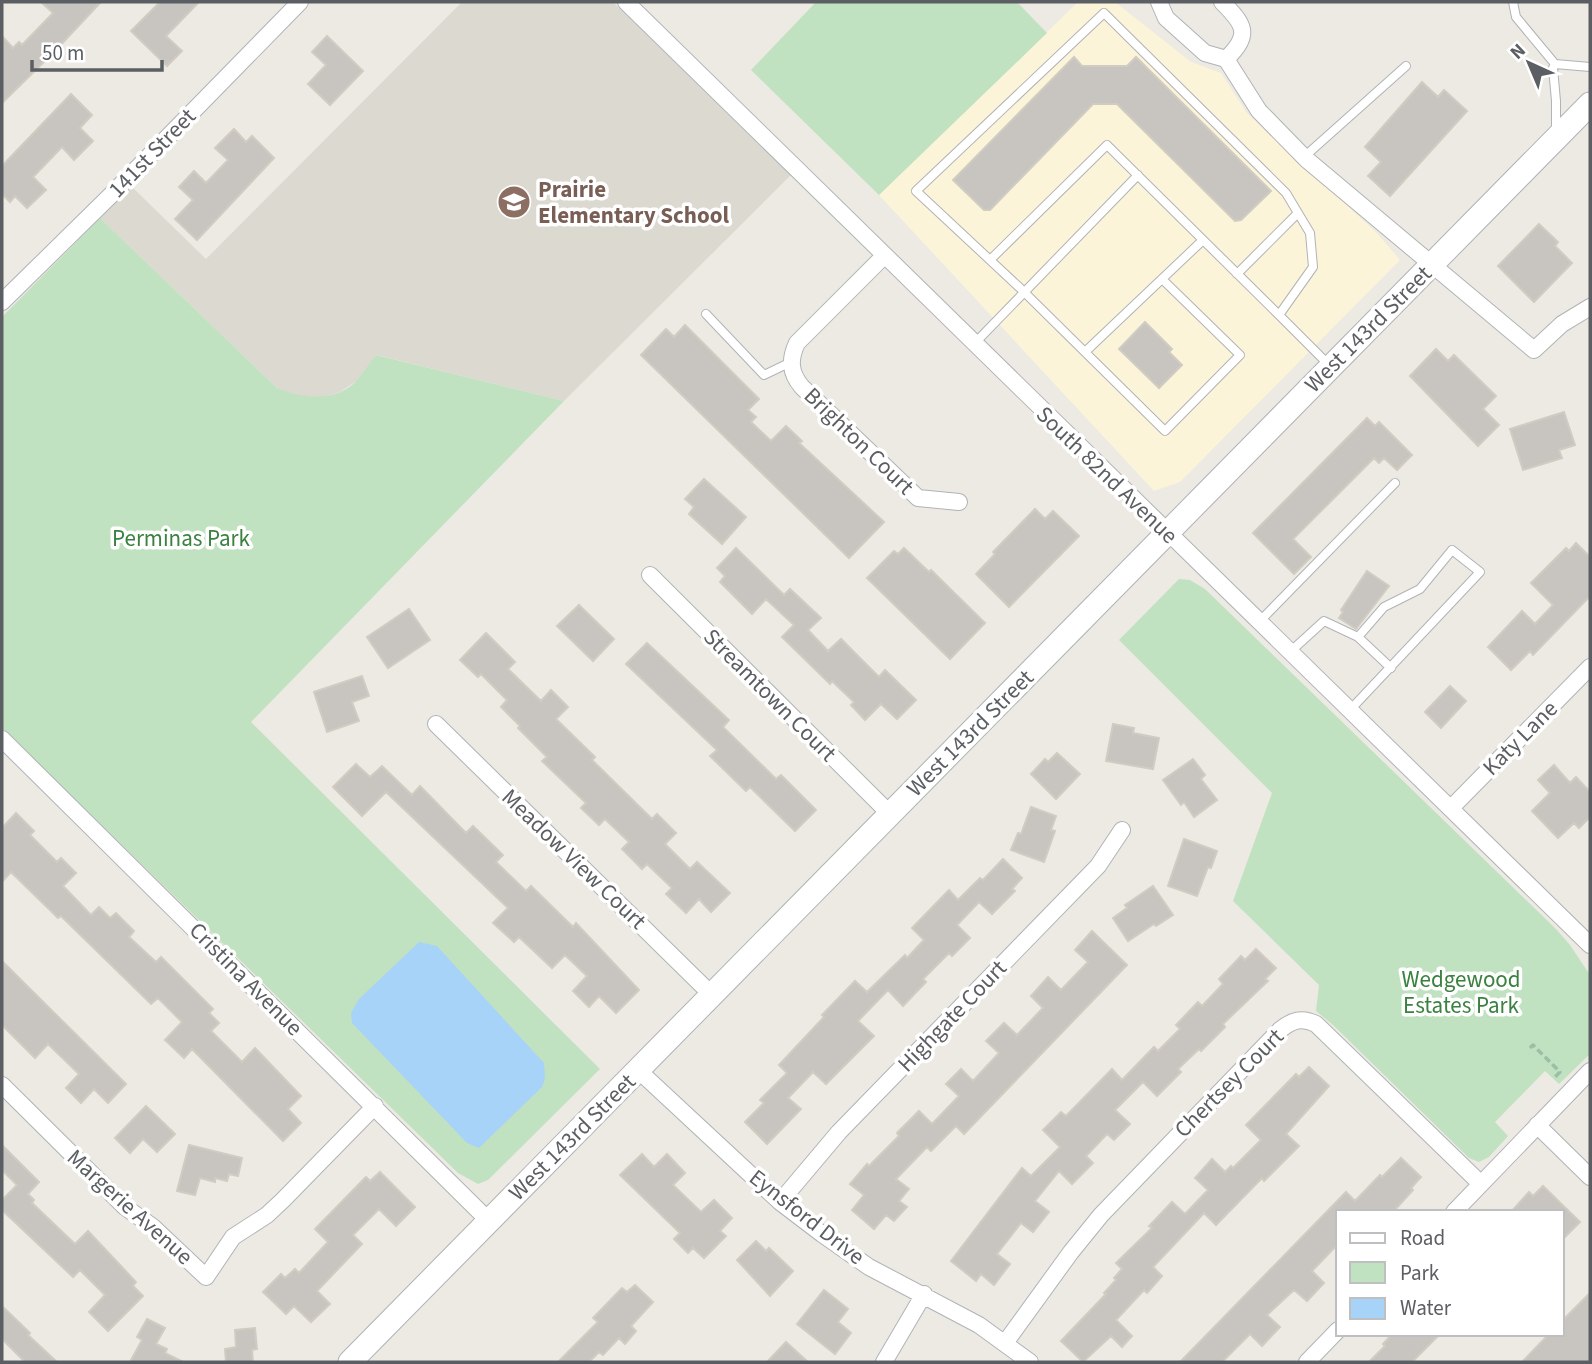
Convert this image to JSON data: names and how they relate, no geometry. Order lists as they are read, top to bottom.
{
  "streets": {
    "main road": ["West 143rd Street"],
    "street": [
      "141st Street",
      "Brighton Court",
      "South 82nd Avenue",
      "Streamtown Court",
      "Katy Lane",
      "Meadow View Court",
      "Cristina Avenue",
      "Highgate Court",
      "Chertsey Court",
      "Margerie Avenue",
      "Eynsford Drive"
    ]
  },
  "crossings": [
    ["West 143rd Street", "South 82nd Avenue"],
    ["West 143rd Street", "Streamtown Court"],
    ["West 143rd Street", "Meadow View Court"],
    ["West 143rd Street", "Cristina Avenue"],
    ["West 143rd Street", "Eynsford Drive"],
    ["Brighton Court", "South 82nd Avenue"],
    ["South 82nd Avenue", "Katy Lane"],
    ["Cristina Avenue", "Margerie Avenue"],
    ["Highgate Court", "Eynsford Drive"],
    ["Chertsey Court", "Eynsford Drive"]
  ],
  "parks": ["Perminas Park", "Wedgewood Estates Park"],
  "places": {
    "school or university": ["Prairie Elementary School"]
  },
  "legend": ["Road", "Park", "Water"],
  "scale_bar": "50 m",
  "north": "top left"
}
